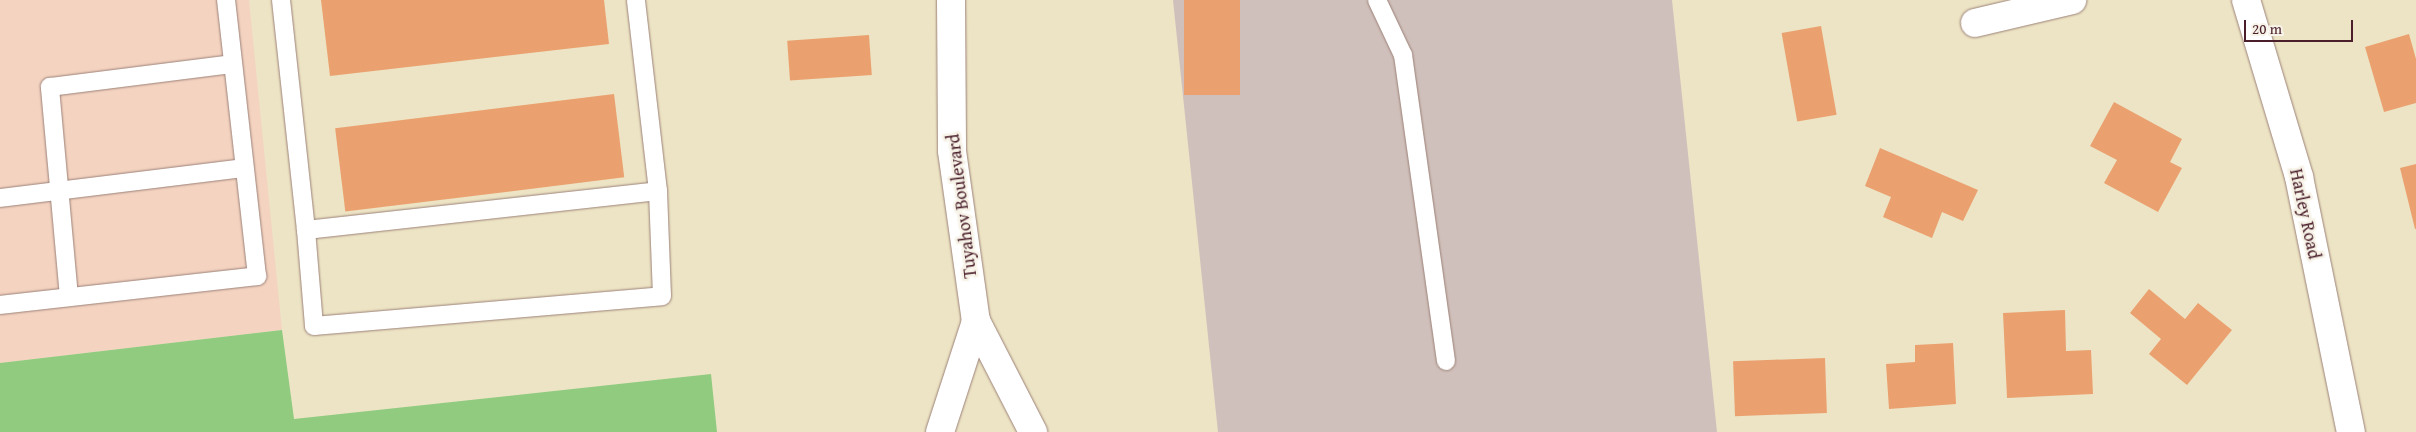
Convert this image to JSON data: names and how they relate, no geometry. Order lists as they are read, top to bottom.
{
  "streets": {
    "street": ["Tuyahov Boulevard", "Harley Road"]
  },
  "scale_bar": "20 m"
}
